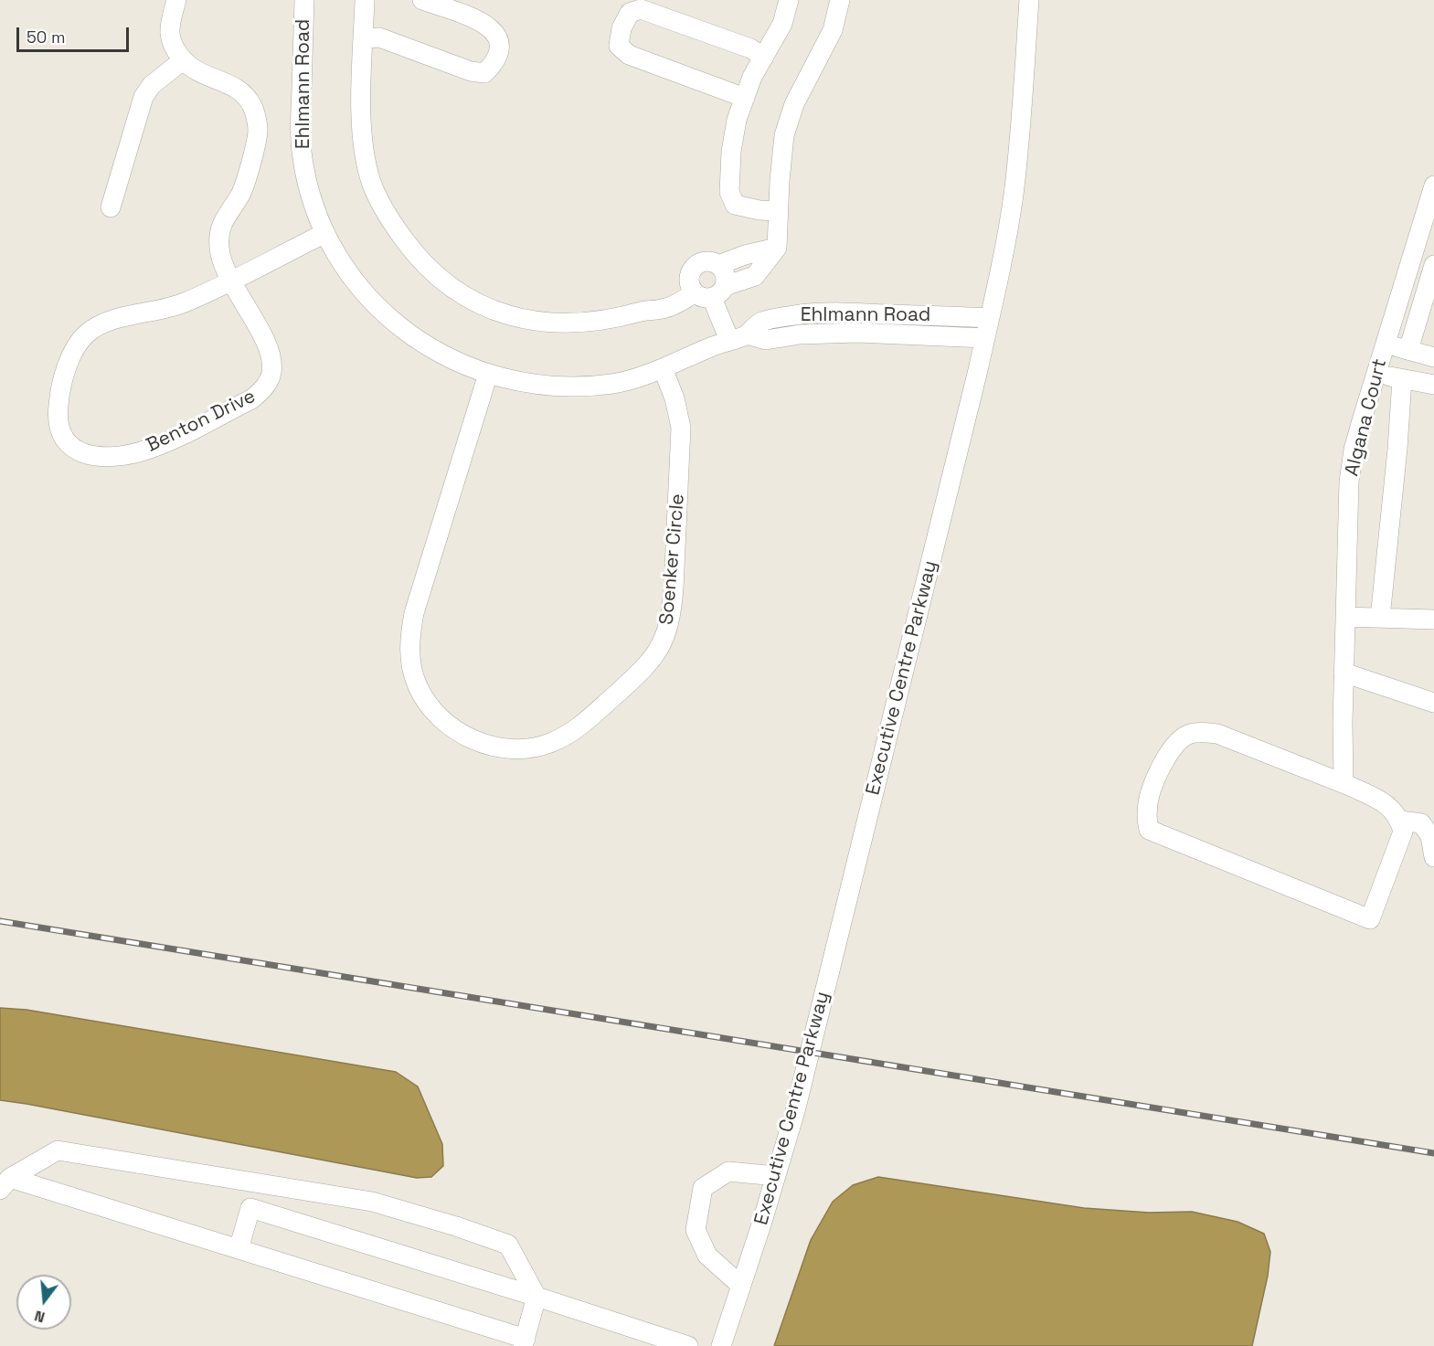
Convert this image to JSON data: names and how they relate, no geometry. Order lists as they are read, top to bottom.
{
  "streets": {
    "street": [
      "Ehlmann Road",
      "Algana Court",
      "Benton Drive",
      "Soenker Circle",
      "Executive Centre Parkway"
    ]
  },
  "crossings": [
    ["Ehlmann Road", "Benton Drive"],
    ["Ehlmann Road", "Soenker Circle"],
    ["Ehlmann Road", "Executive Centre Parkway"]
  ],
  "scale_bar": "50 m",
  "north": "bottom"
}
